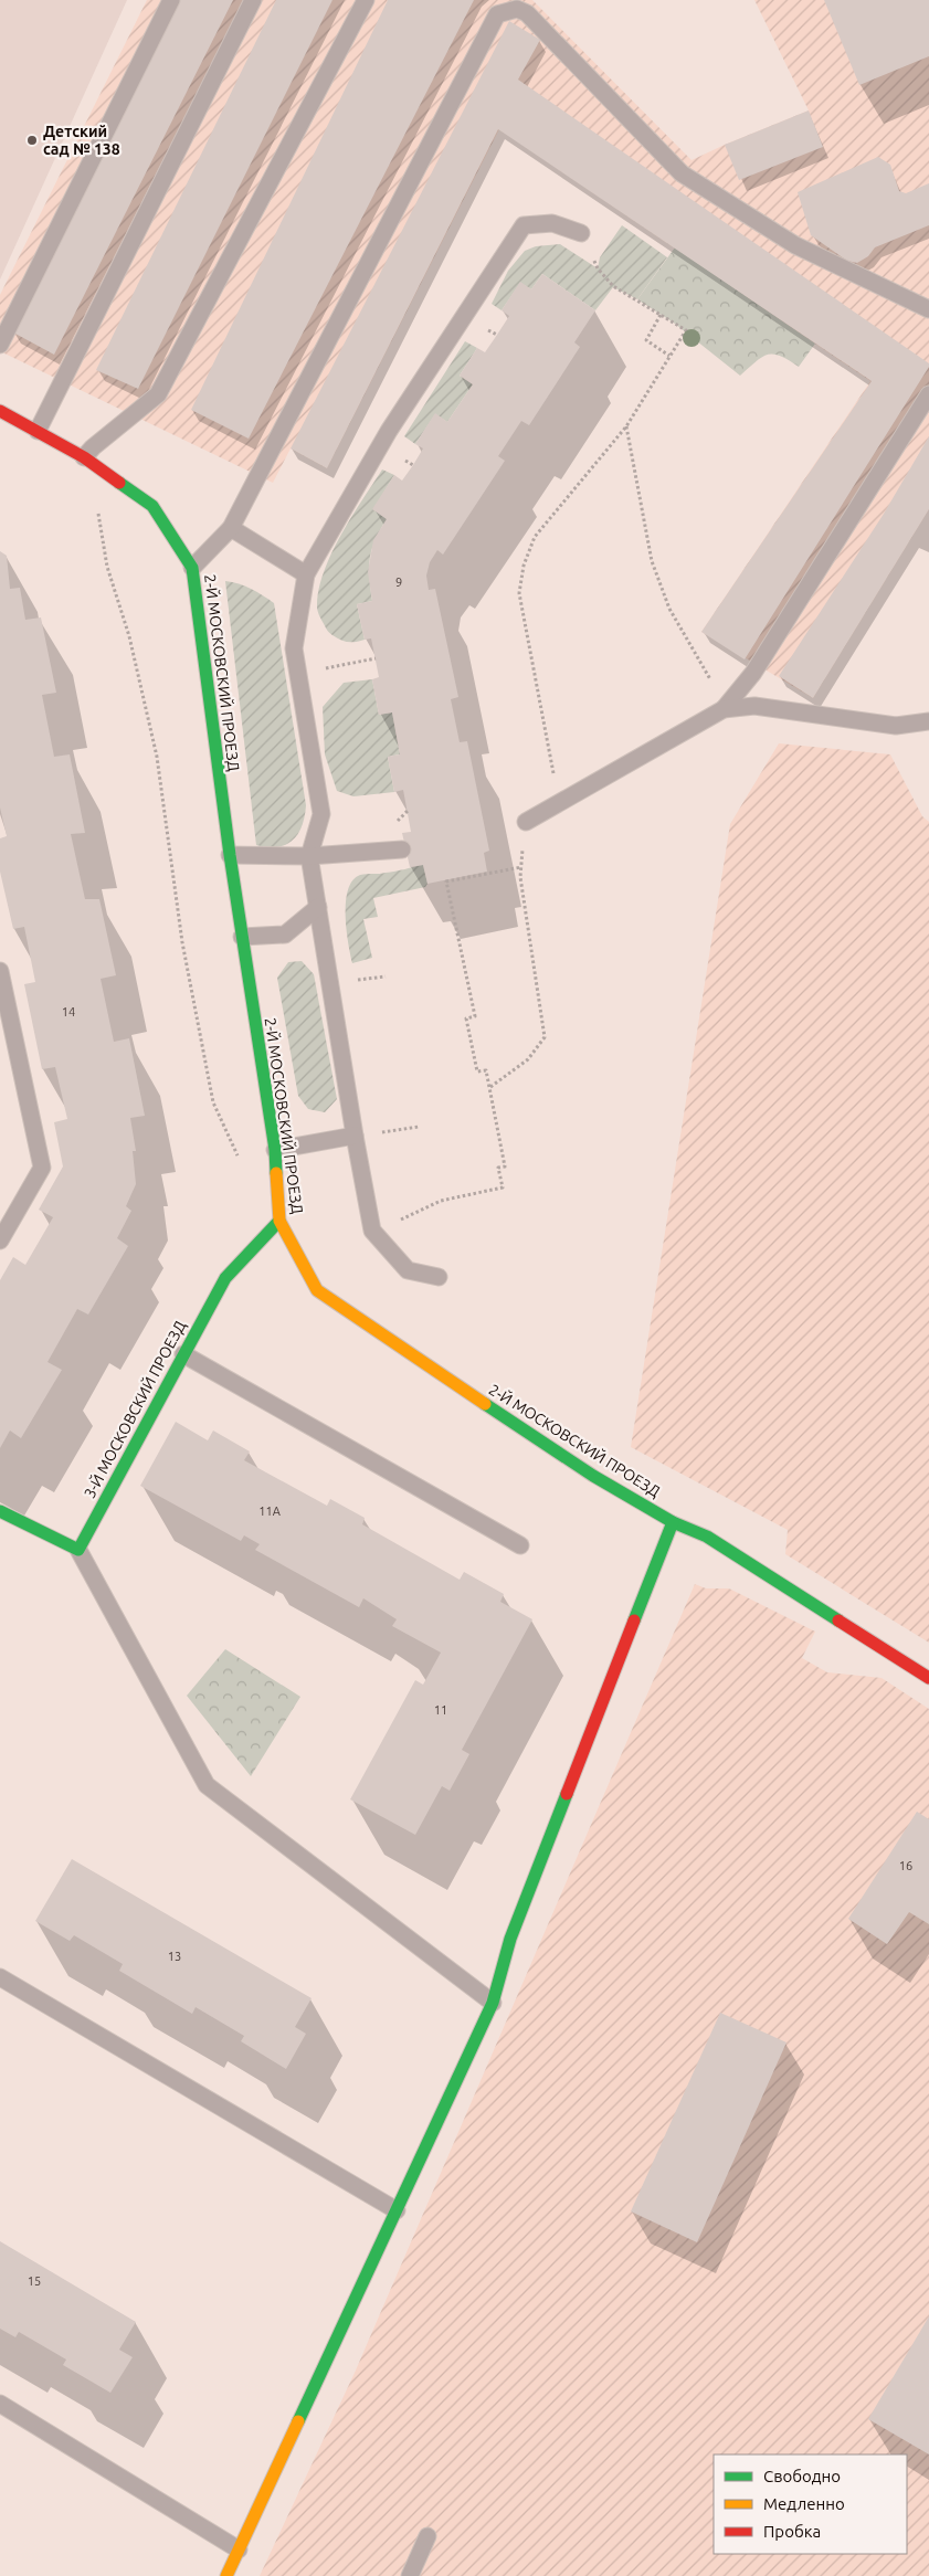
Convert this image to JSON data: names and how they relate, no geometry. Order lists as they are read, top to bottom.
{
  "streets": {
    "street": ["2-Й МОСКОВСКИЙ ПРОЕЗД", "3-Й МОСКОВСКИЙ ПРОЕЗД"]
  },
  "crossings": [
    ["2-Й МОСКОВСКИЙ ПРОЕЗД", "3-Й МОСКОВСКИЙ ПРОЕЗД"]
  ],
  "places": ["Детский сад № 138"],
  "house_numbers": [
    "9",
    "14",
    "11А",
    "11",
    "16",
    "13",
    "15"
  ],
  "legend": ["Свободно", "Медленно", "Пробка"]
}
